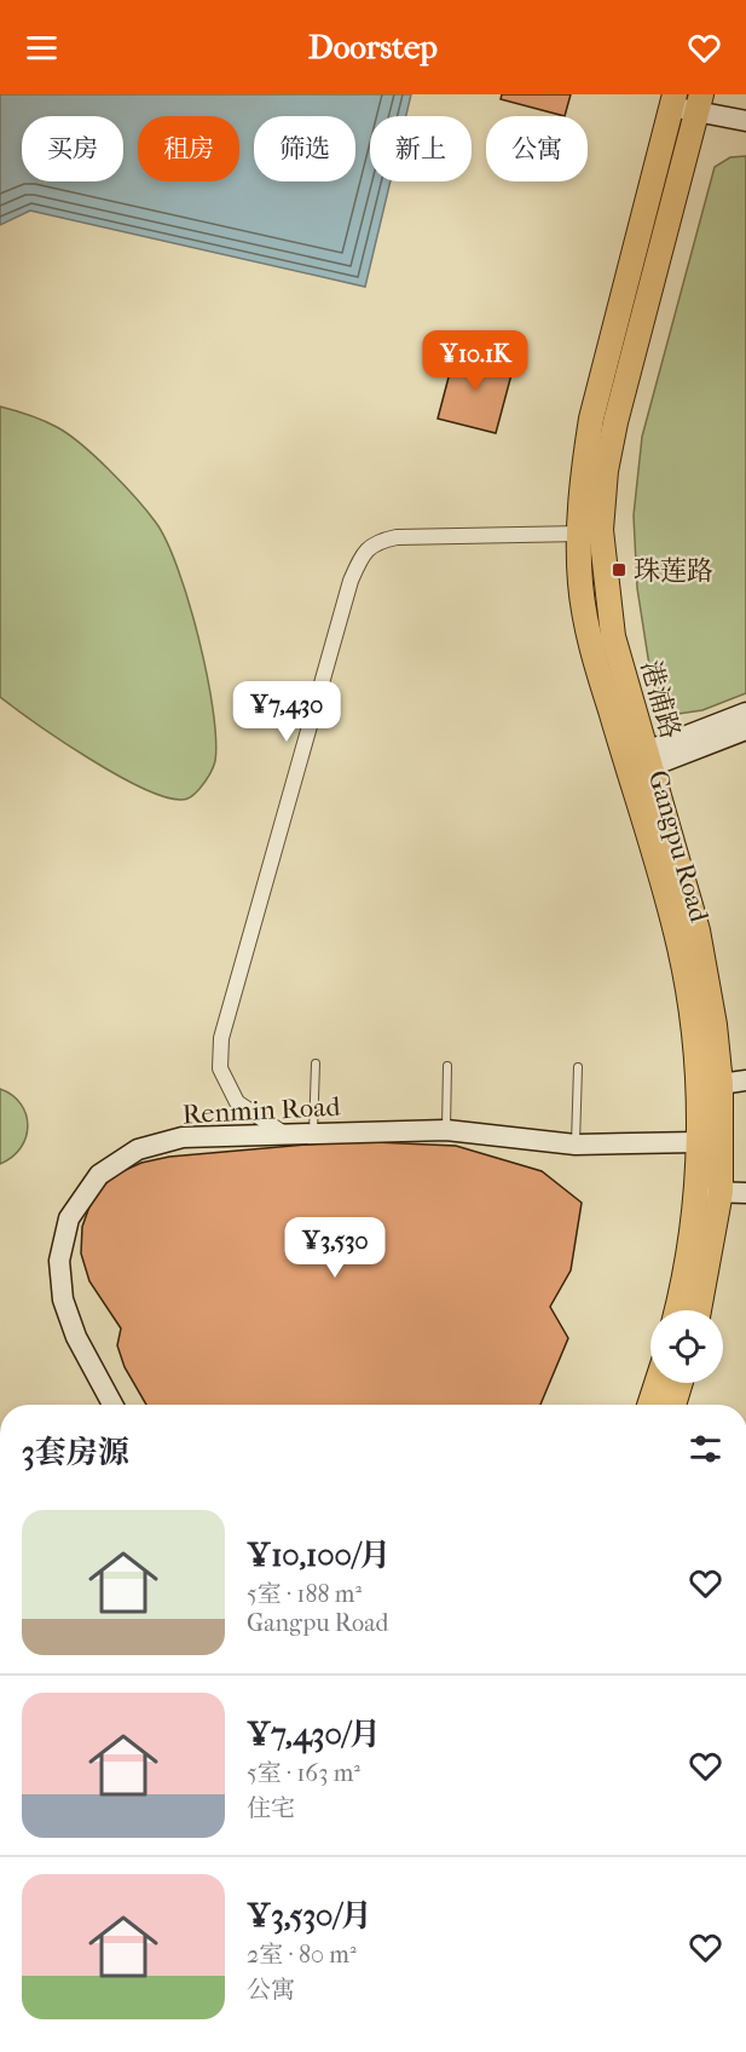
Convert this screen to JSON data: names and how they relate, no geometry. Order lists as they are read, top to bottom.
{
  "streets": {
    "main road": ["港浦路", "Gangpu Road", "Renmin Road"]
  },
  "crossings": [
    ["港浦路", "Gangpu Road"],
    ["Gangpu Road", "Renmin Road"]
  ],
  "places": {
    "transit": ["珠莲路"]
  },
  "page": {
    "header": "Doorstep",
    "chip": [
      "买房",
      "租房",
      "筛选",
      "新上",
      "公寓"
    ],
    "price": ["¥10.1K", "¥7,430", "¥3,530"],
    "heading": "3套房源",
    "list": [
      {
        "name": "¥10,100/月",
        "note": "5室 · 188 m² · Gangpu Road"
      },
      {
        "name": "¥7,430/月",
        "note": "5室 · 163 m² · 住宅"
      },
      {
        "name": "¥3,530/月",
        "note": "2室 · 80 m² · 公寓"
      }
    ]
  }
}
